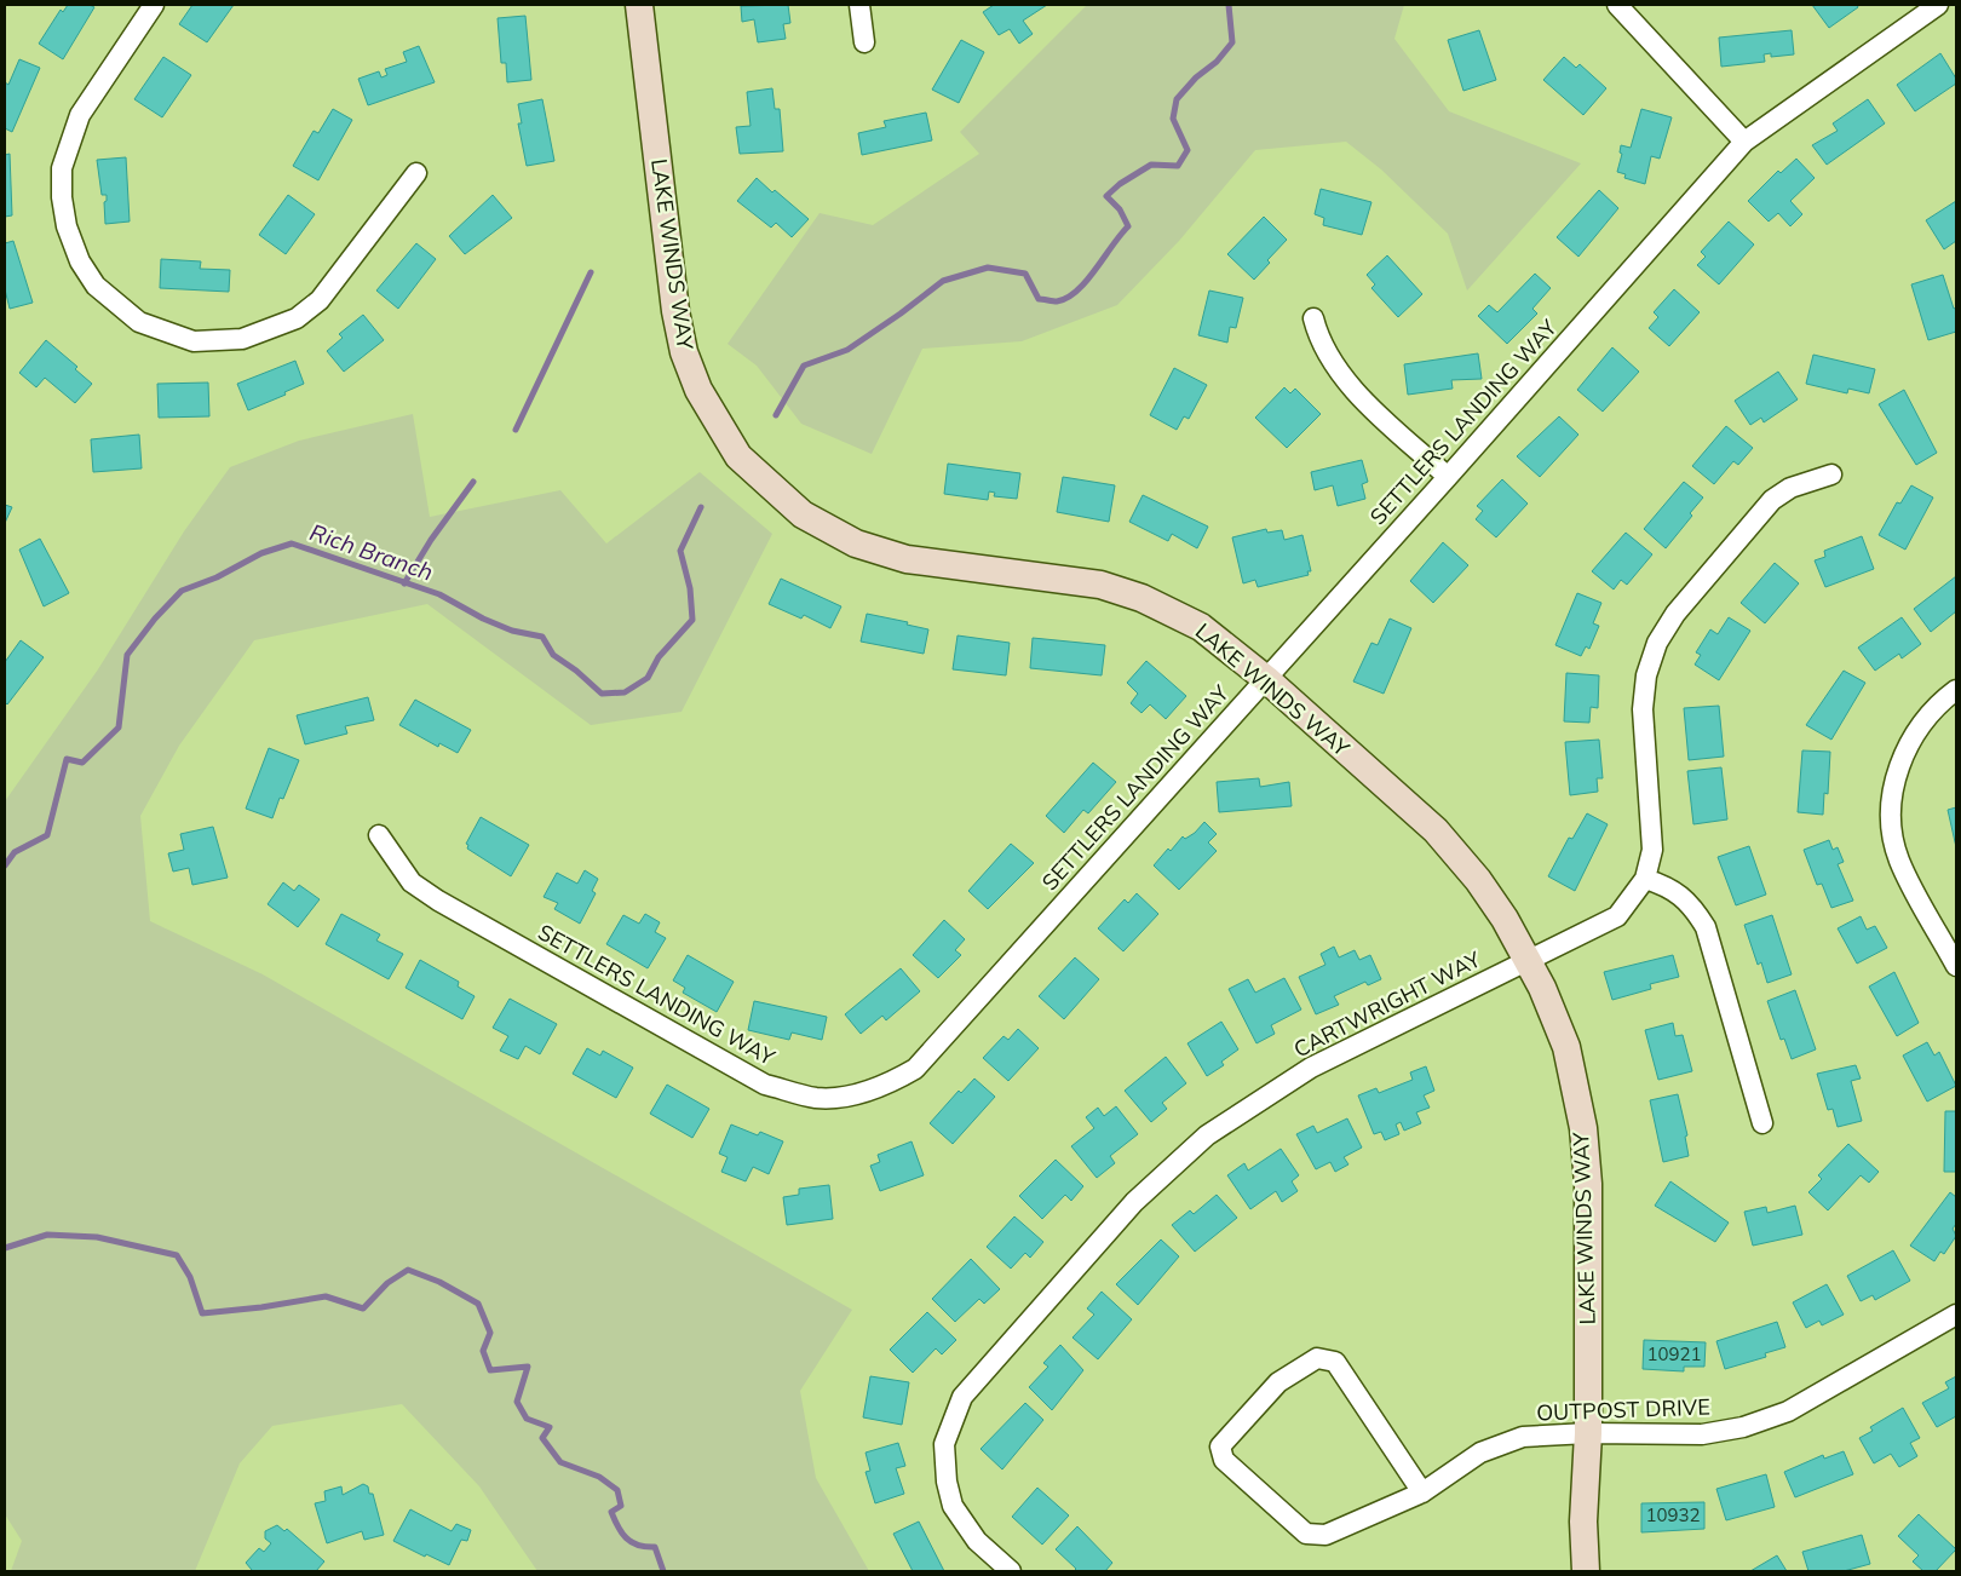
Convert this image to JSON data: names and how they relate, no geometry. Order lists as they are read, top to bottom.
{
  "streets": {
    "street": [
      "LAKE WINDS WAY",
      "SETTLERS LANDING WAY",
      "CARTWRIGHT WAY",
      "OUTPOST DRIVE"
    ]
  },
  "crossings": [
    ["LAKE WINDS WAY", "SETTLERS LANDING WAY"],
    ["LAKE WINDS WAY", "CARTWRIGHT WAY"],
    ["LAKE WINDS WAY", "OUTPOST DRIVE"]
  ],
  "water": ["Rich Branch"],
  "house_numbers": ["10921", "10932"]
}
